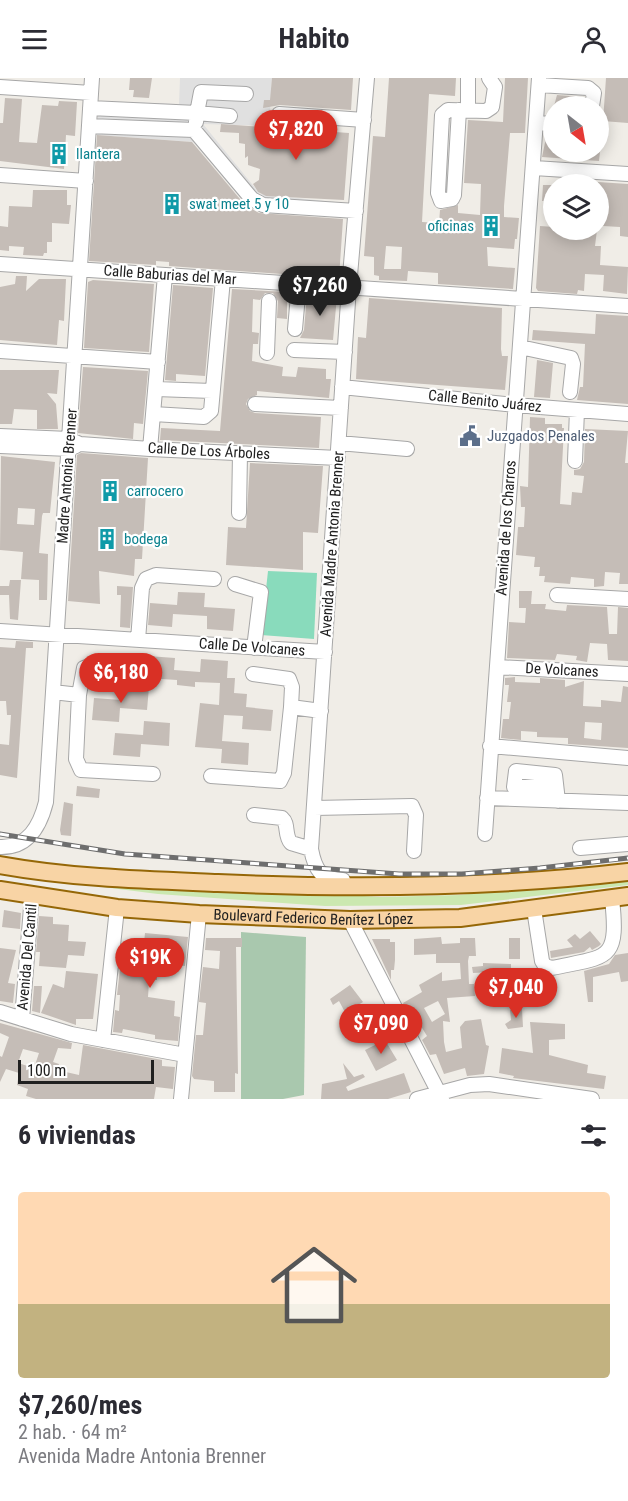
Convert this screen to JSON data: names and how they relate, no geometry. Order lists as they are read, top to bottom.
{
  "streets": {
    "main road": ["Boulevard Federico Benítez López"],
    "street": [
      "Calle Baburias del Mar",
      "Calle Benito Juárez",
      "Calle De Los Árboles",
      "Madre Antonia Brenner",
      "Avenida de los Charros",
      "Avenida Madre Antonia Brenner",
      "Calle De Volcanes",
      "De Volcanes",
      "Avenida Del Cantil"
    ]
  },
  "crossings": [
    ["Calle Baburias del Mar", "Madre Antonia Brenner"],
    ["Calle Baburias del Mar", "Avenida de los Charros"],
    ["Calle Baburias del Mar", "Avenida Madre Antonia Brenner"],
    ["Calle Benito Juárez", "Avenida de los Charros"],
    ["Calle Benito Juárez", "Avenida Madre Antonia Brenner"],
    ["Calle De Los Árboles", "Madre Antonia Brenner"],
    ["Calle De Los Árboles", "Avenida Madre Antonia Brenner"],
    ["Madre Antonia Brenner", "Calle De Volcanes"],
    ["Avenida de los Charros", "De Volcanes"],
    ["Avenida Madre Antonia Brenner", "Calle De Volcanes"],
    ["Boulevard Federico Benítez López", "Avenida Del Cantil"]
  ],
  "places": {
    "building": [
      "llantera",
      "swat meet 5 y 10",
      "oficinas",
      "carrocero",
      "bodega"
    ],
    "public building": ["Juzgados Penales"]
  },
  "scale_bar": "100 m",
  "north": "bottom right",
  "page": {
    "header": "Habito",
    "price": [
      "$7,820",
      "$7,260",
      "$6,180",
      "$19K",
      "$7,040",
      "$7,090"
    ],
    "scale": "100 m",
    "heading": "6 viviendas",
    "list": [
      {
        "name": "$7,260/mes",
        "note": "2 hab. · 64 m² · Avenida Madre Antonia Brenner"
      }
    ]
  }
}
